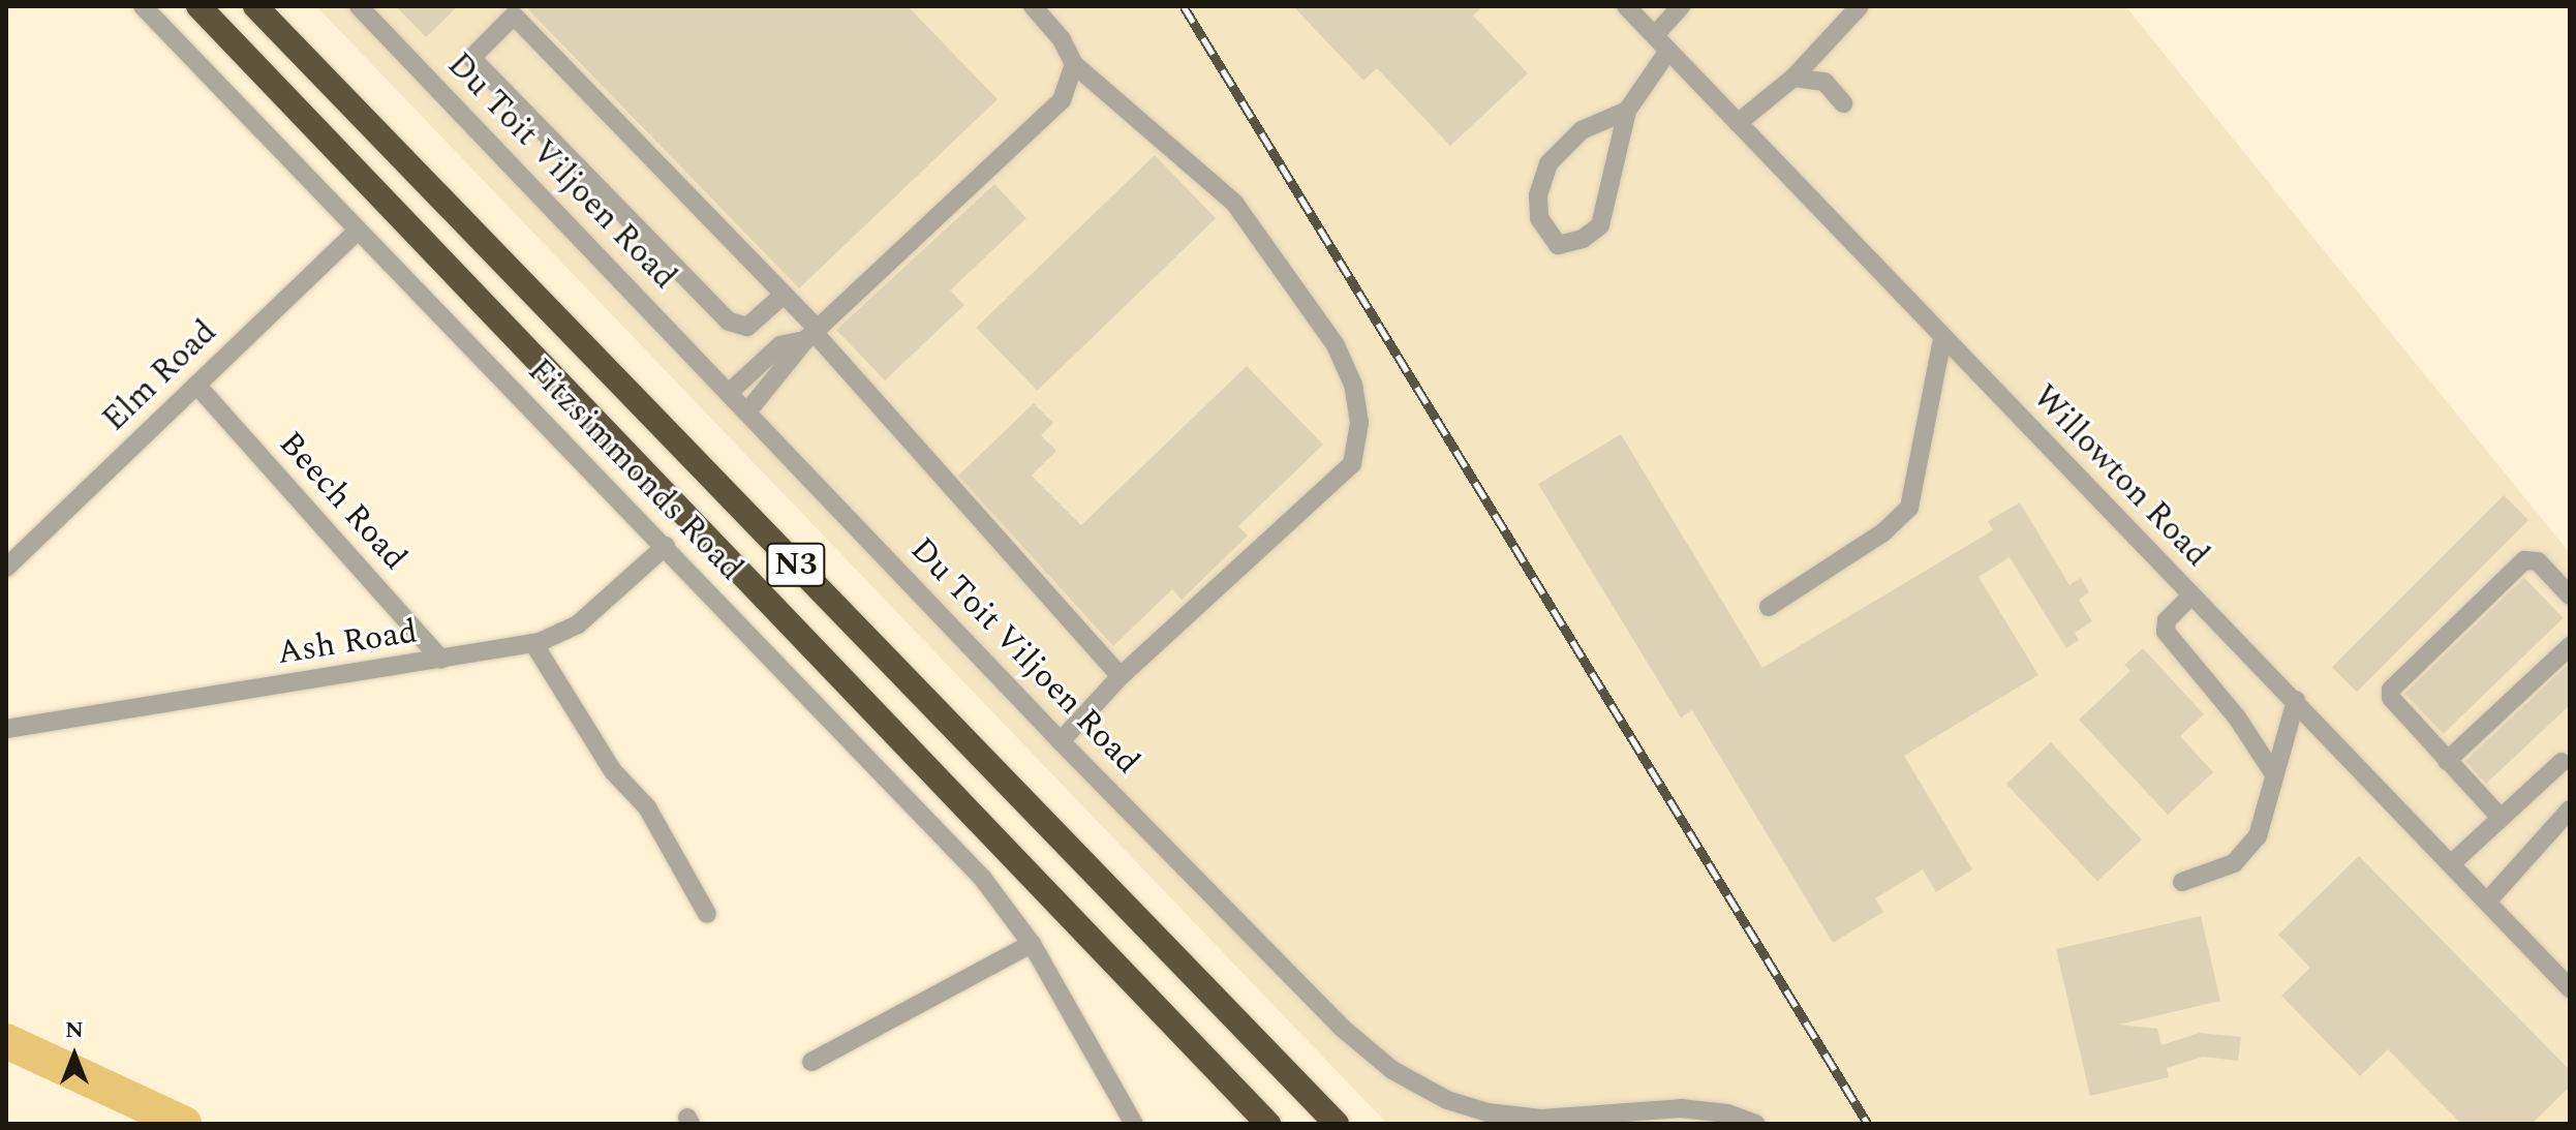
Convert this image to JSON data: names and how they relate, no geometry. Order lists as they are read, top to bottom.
{
  "streets": {
    "highway": ["N3"],
    "street": [
      "Du Toit Viljoen Road",
      "Elm Road",
      "Fitzsimmonds Road",
      "Willowton Road",
      "Beech Road",
      "Ash Road"
    ]
  },
  "crossings": [
    ["Elm Road", "Fitzsimmonds Road"],
    ["Elm Road", "Beech Road"],
    ["Fitzsimmonds Road", "Ash Road"],
    ["Beech Road", "Ash Road"]
  ],
  "north": "top"
}
